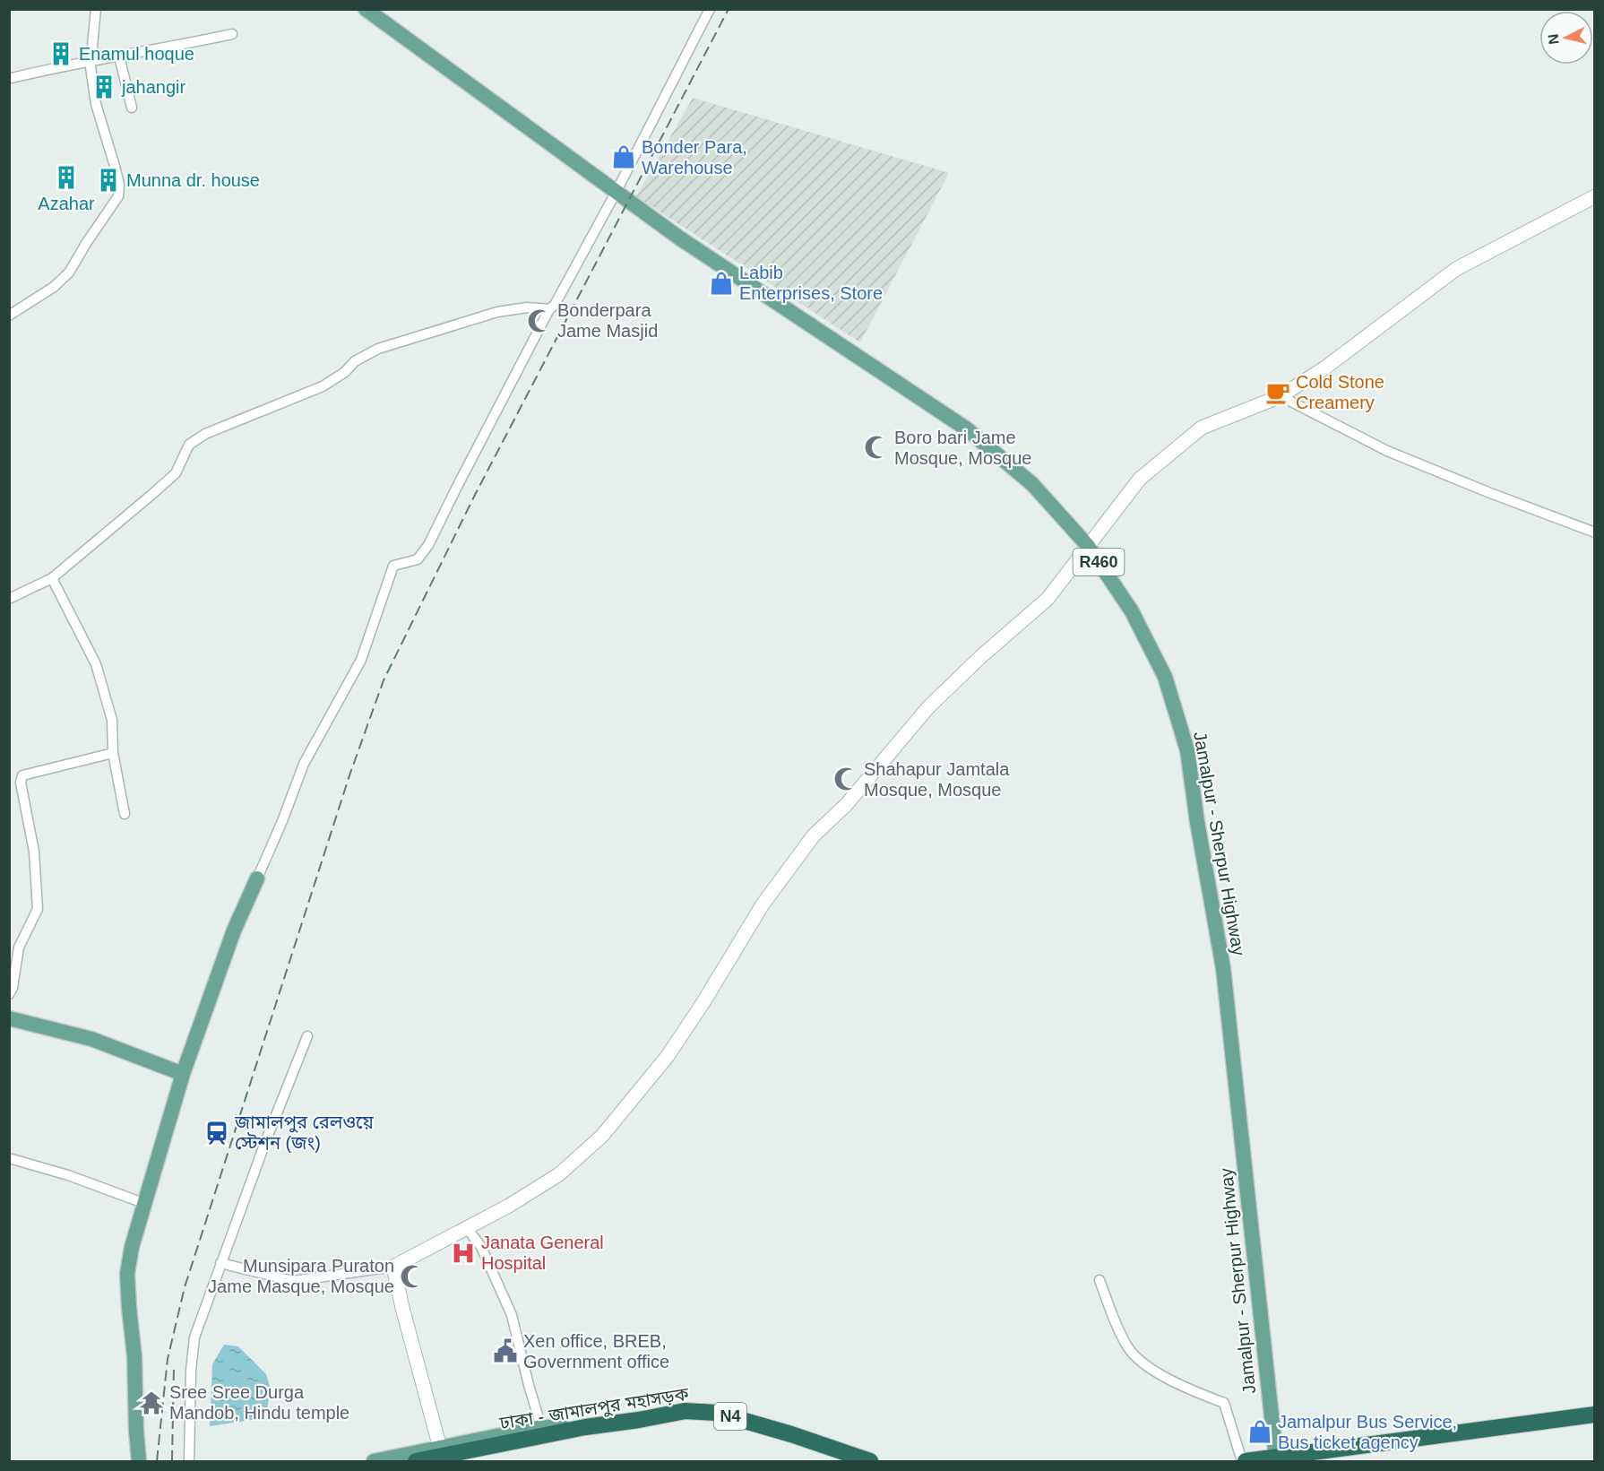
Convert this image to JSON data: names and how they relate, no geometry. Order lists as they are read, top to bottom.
{
  "streets": {
    "highway": ["ঢাকা - জামালপুর মহাসড়ক", "N4"],
    "main road": ["R460", "Jamalpur - Sherpur Highway"]
  },
  "places": {
    "building": [
      "Enamul hoque",
      "jahangir",
      "Azahar",
      "Munna dr. house"
    ],
    "shop": ["Bonder Para, Warehouse", "Labib Enterprises, Store", "Jamalpur Bus Service, Bus ticket agency"],
    "mosque": [
      "Bonderpara Jame Masjid",
      "Boro bari Jame Mosque, Mosque",
      "Shahapur Jamtala Mosque, Mosque",
      "Munsipara Puraton Jame Masque, Mosque"
    ],
    "cafe": ["Cold Stone Creamery"],
    "station": ["জামালপুর রেলওয়ে স্টেশন (জং)"],
    "hospital": ["Janata General Hospital"],
    "public building": ["Xen office, BREB, Government office"],
    "temple": ["Sree Sree Durga Mandob, Hindu temple"]
  },
  "north": "left"
}
